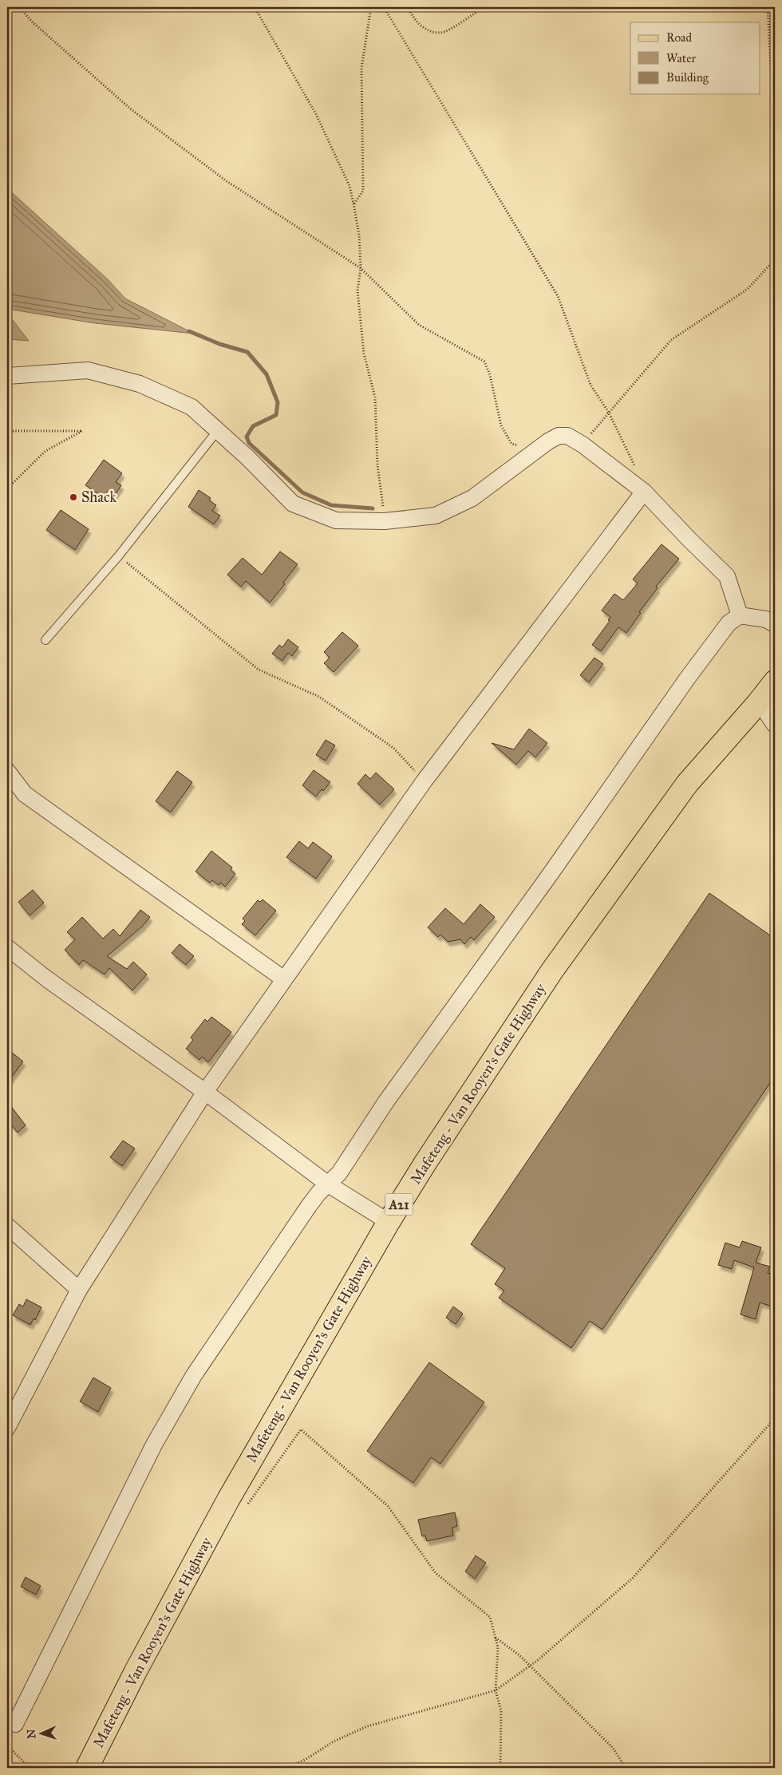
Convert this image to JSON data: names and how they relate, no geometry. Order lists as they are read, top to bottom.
{
  "streets": {
    "main road": ["Mafeteng - Van Rooyen's Gate Highway", "A21"]
  },
  "places": ["Shack"],
  "legend": ["Road", "Water", "Building"],
  "north": "left"
}
